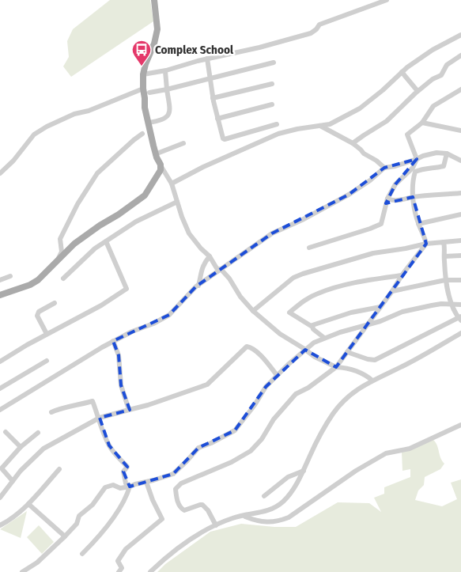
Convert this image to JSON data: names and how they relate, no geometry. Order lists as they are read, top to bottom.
{
  "places": {
    "bus stop": ["Complex School"]
  }
}
